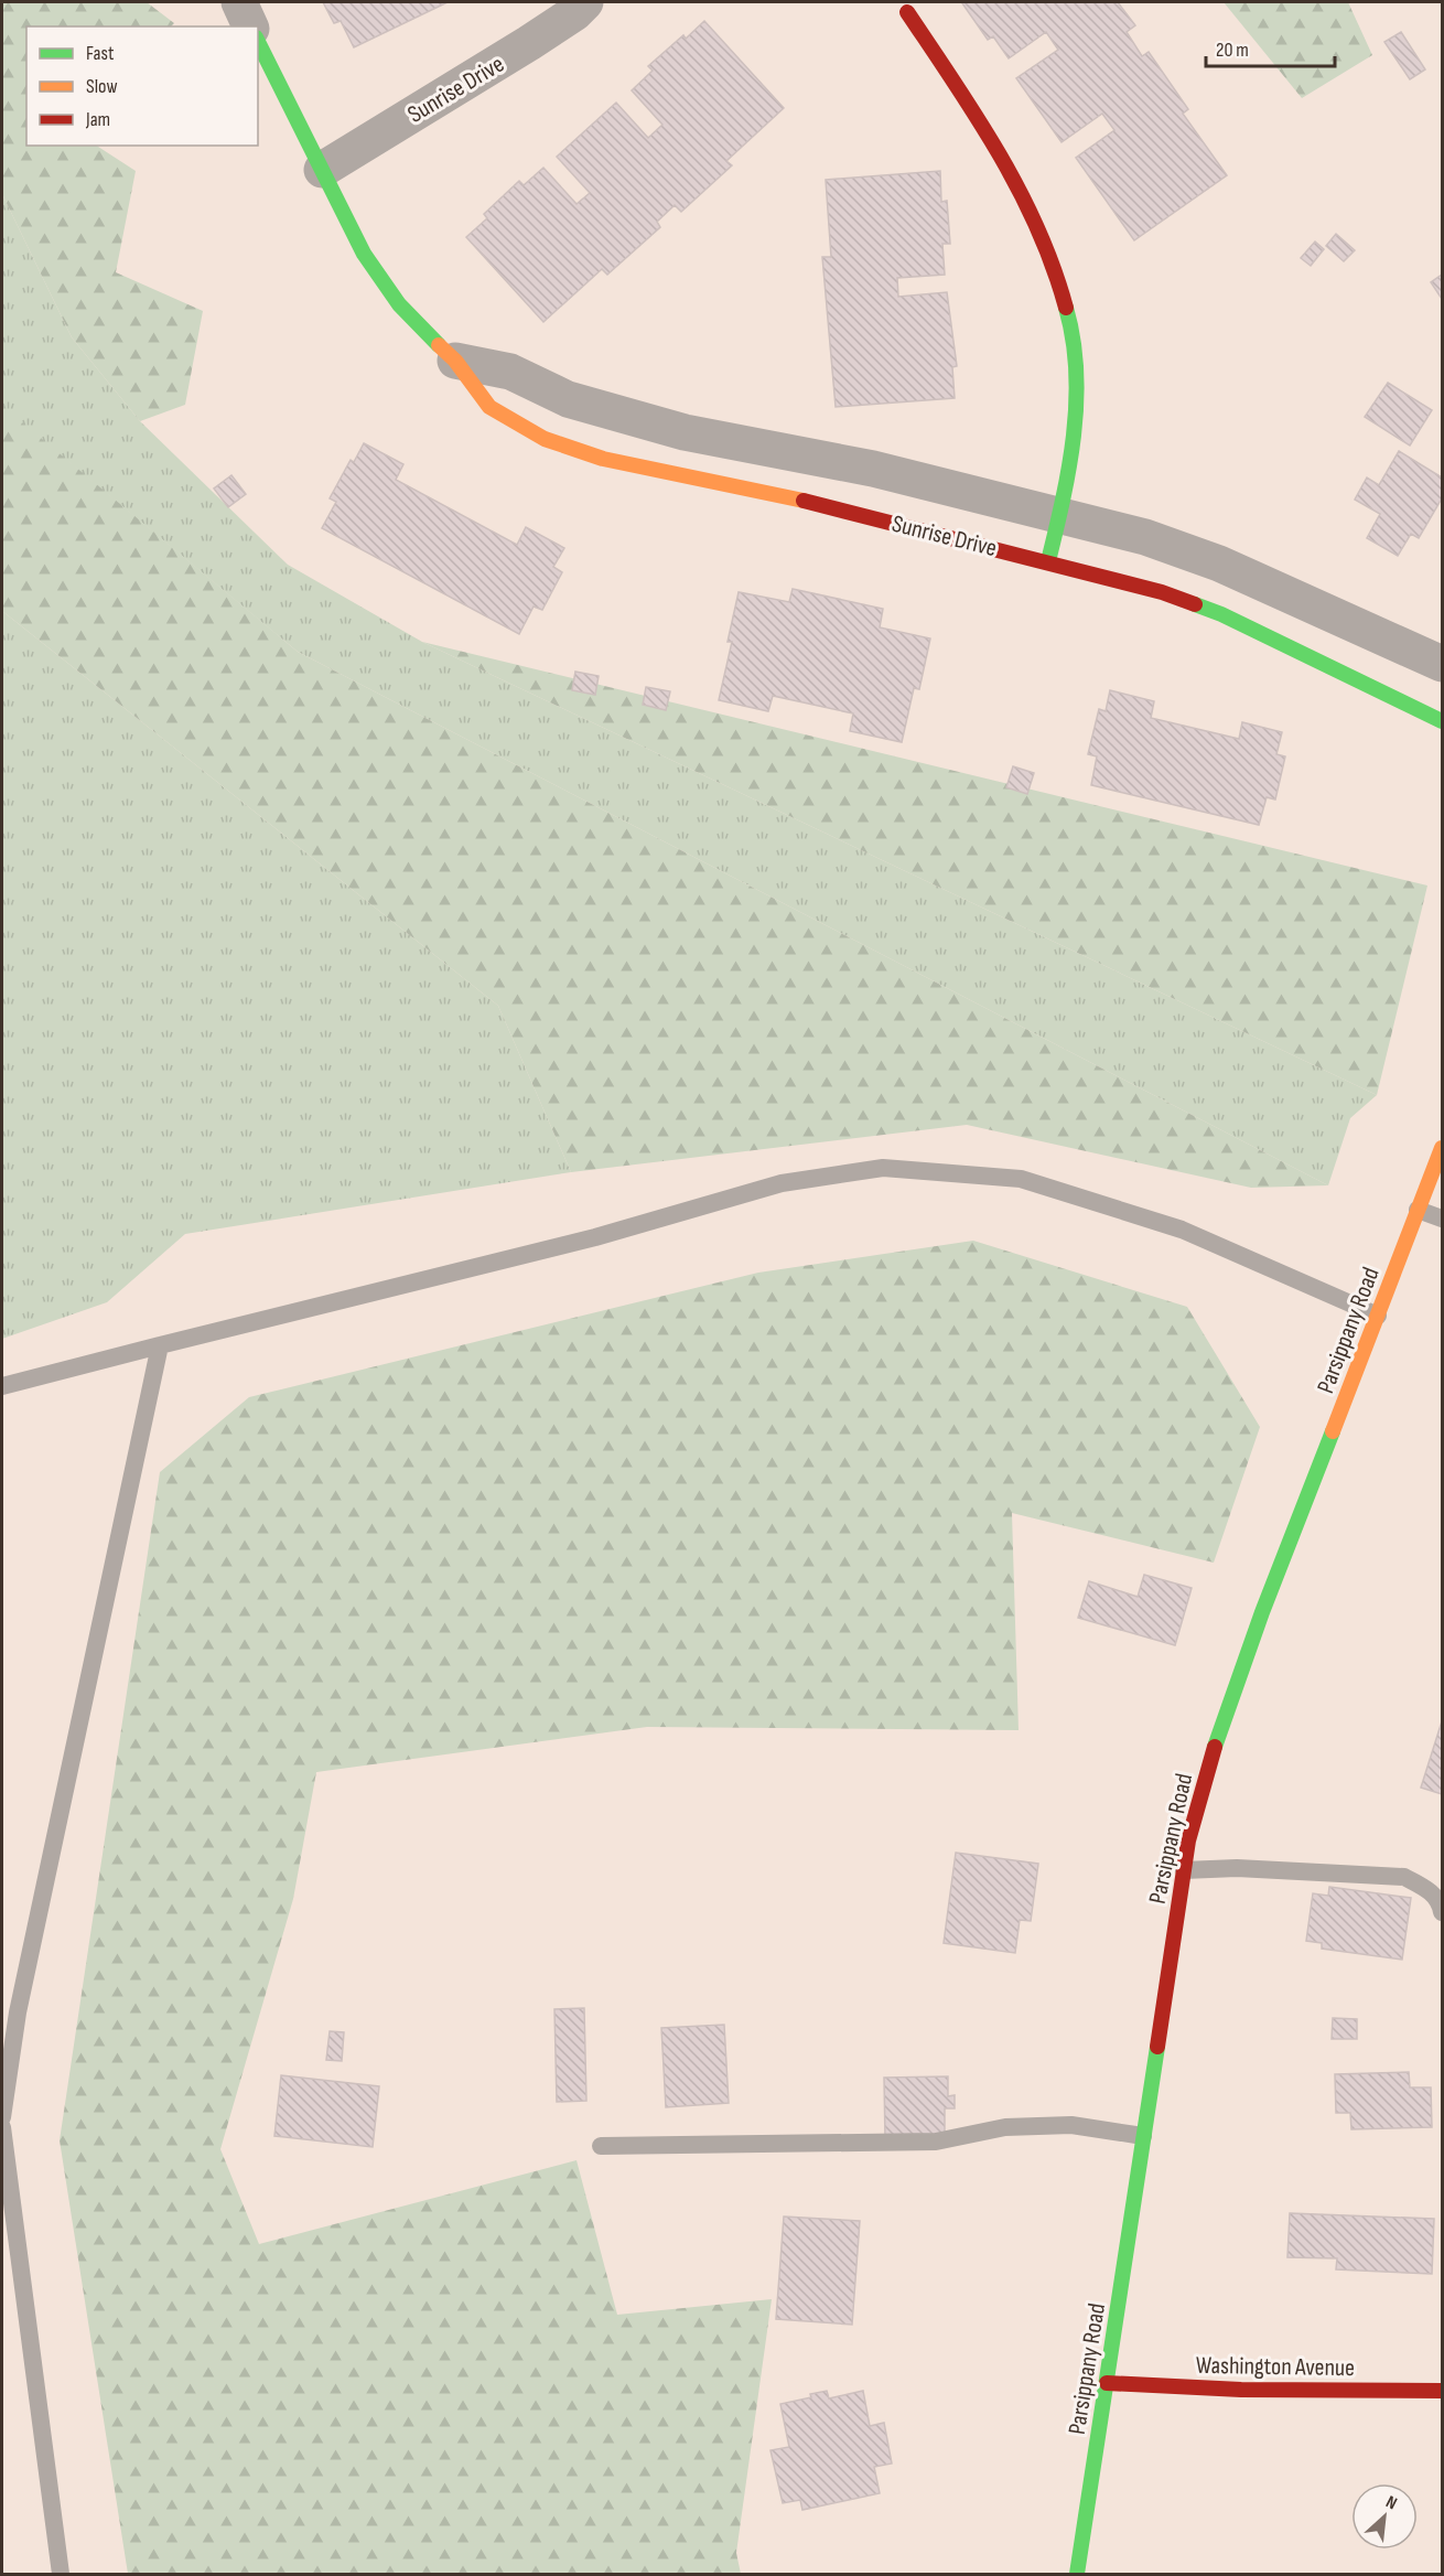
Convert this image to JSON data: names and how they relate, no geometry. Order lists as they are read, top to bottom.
{
  "streets": {
    "street": ["Sunrise Drive", "Parsippany Road", "Washington Avenue"]
  },
  "crossings": [
    ["Parsippany Road", "Washington Avenue"]
  ],
  "legend": ["Fast", "Slow", "Jam"],
  "scale_bar": "20 m",
  "north": "top right"
}
